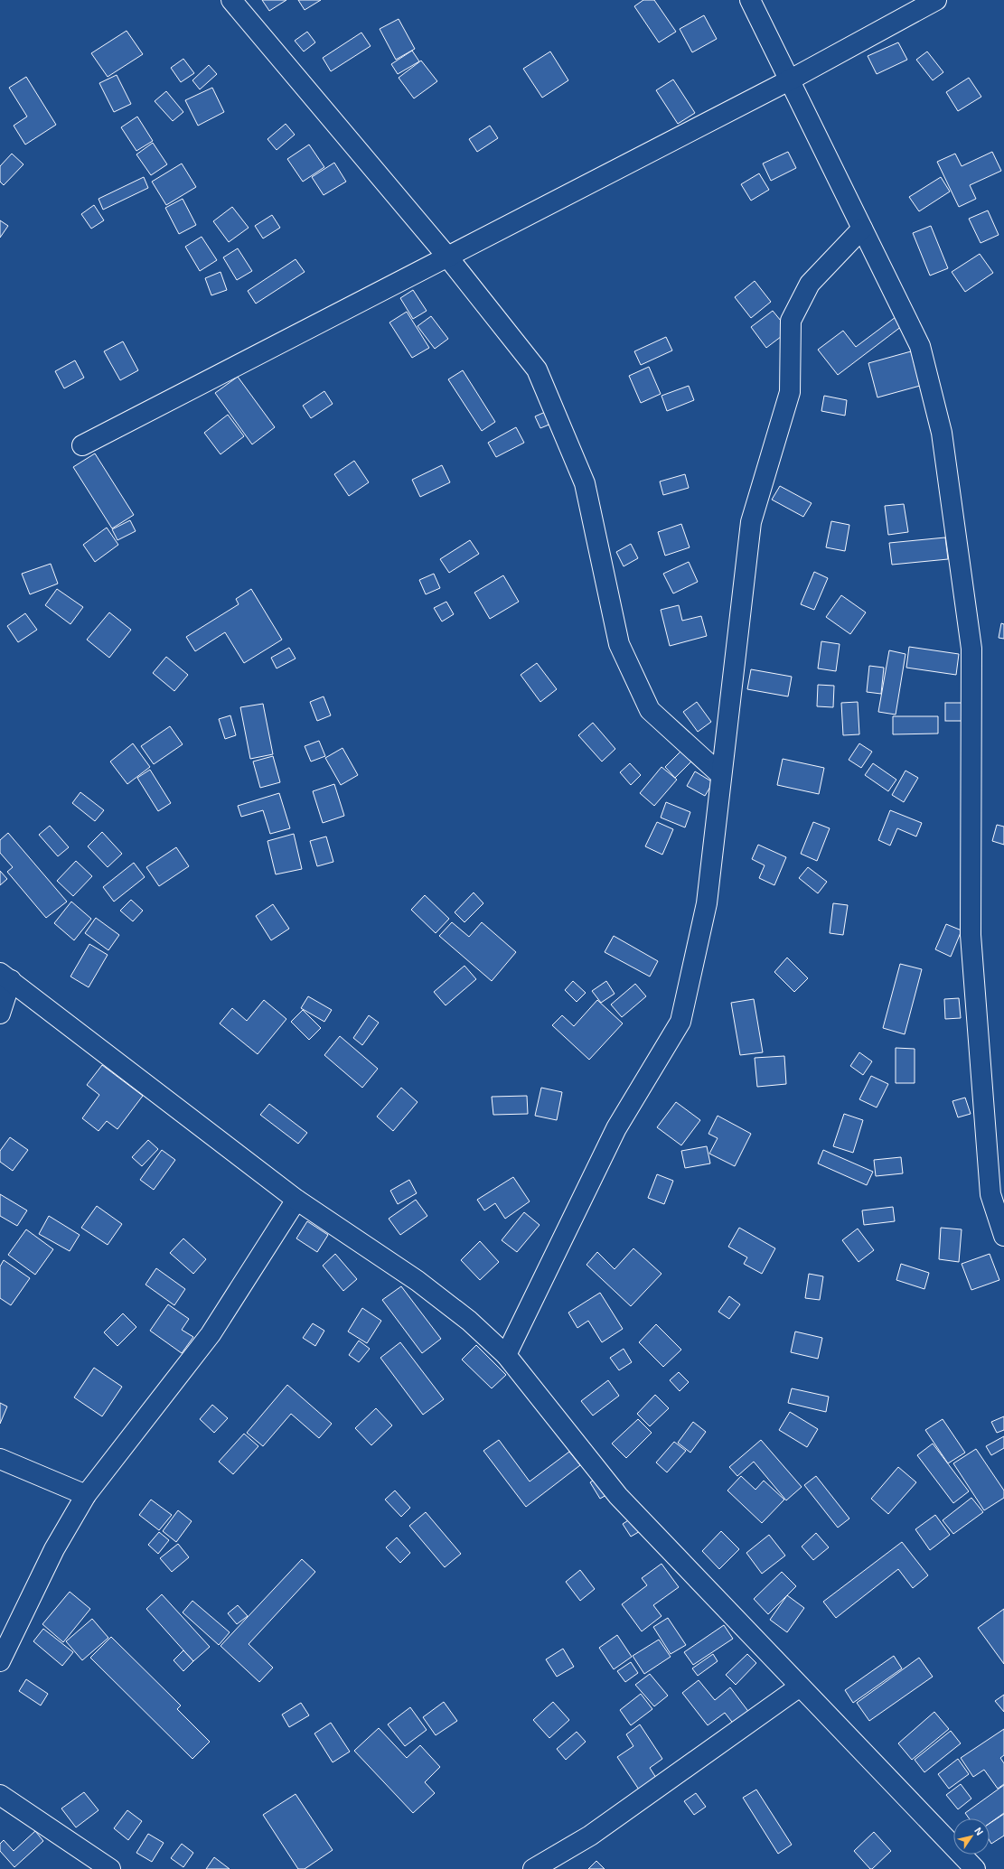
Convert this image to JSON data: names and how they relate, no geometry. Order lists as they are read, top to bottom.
{
  "north": "top right"
}
